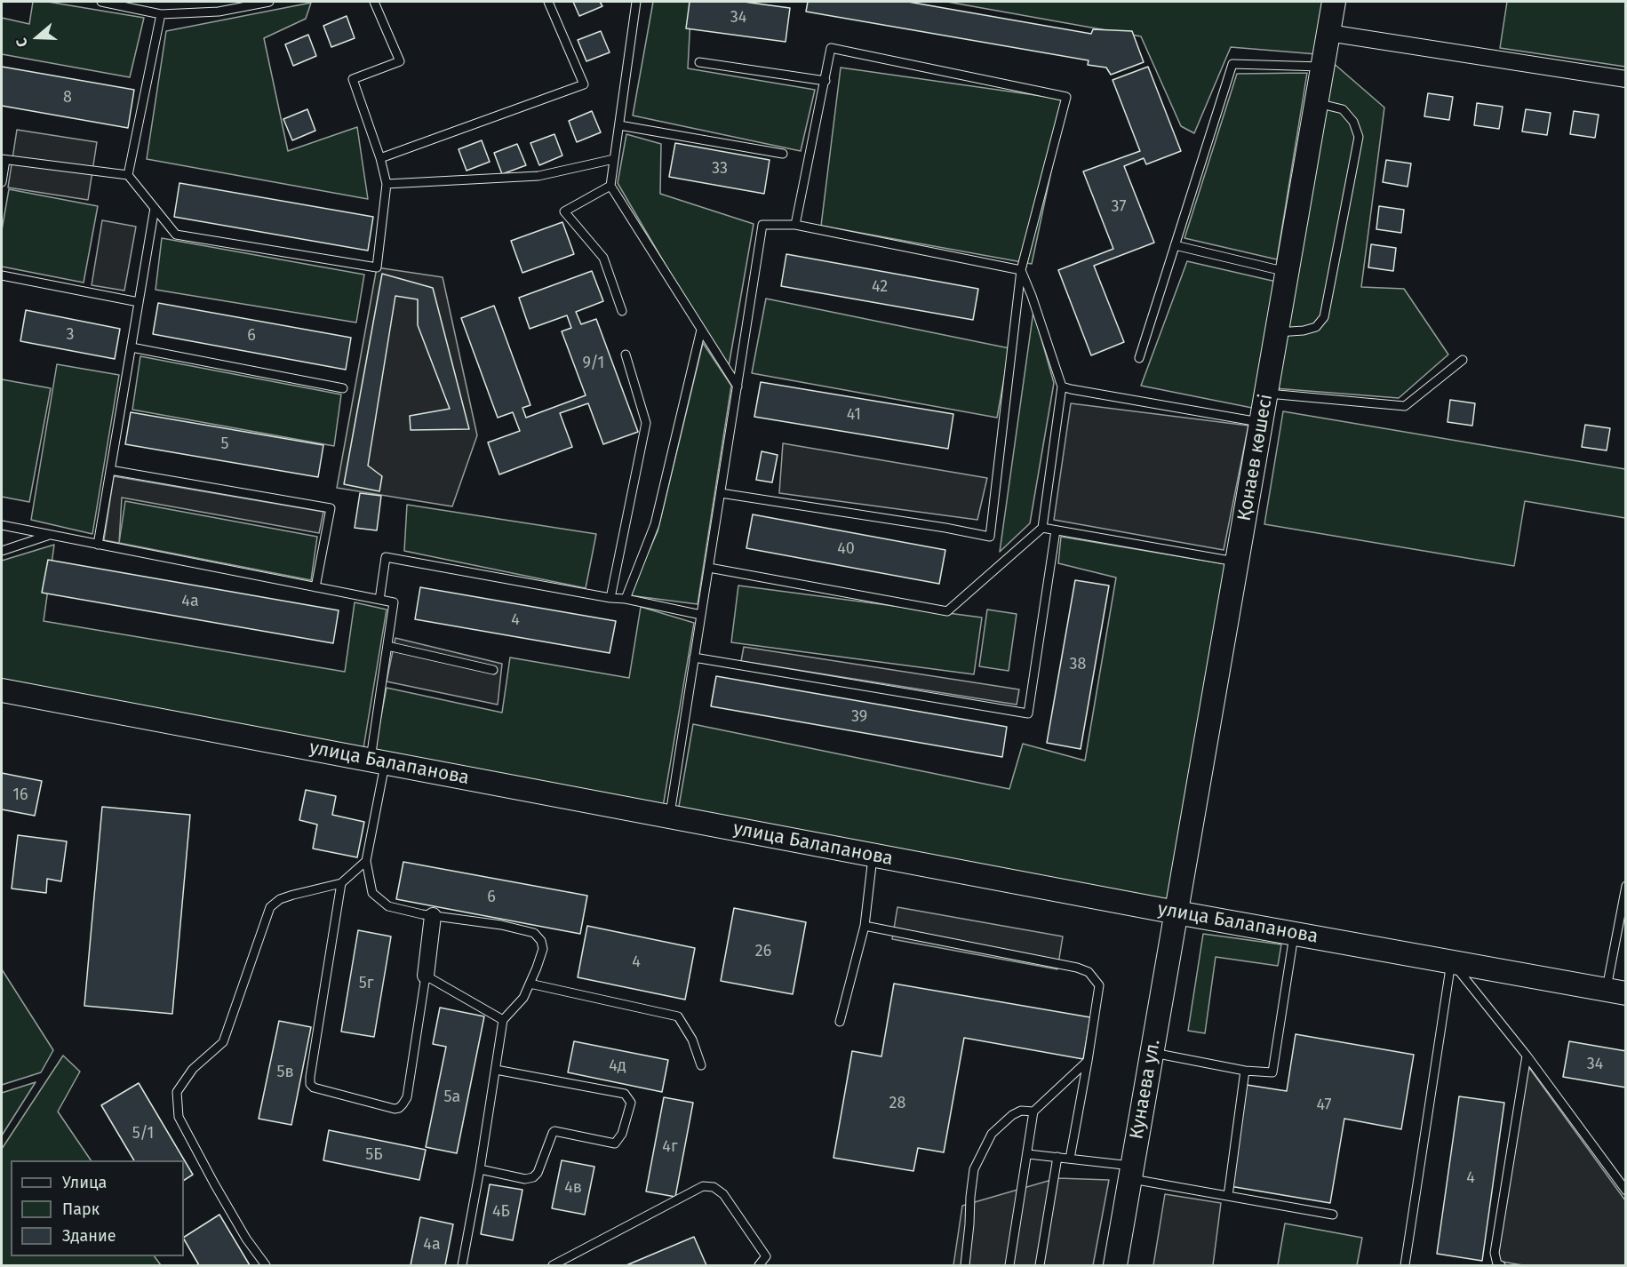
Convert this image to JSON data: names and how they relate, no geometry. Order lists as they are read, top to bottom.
{
  "streets": {
    "street": ["Қонаев көшесі", "улица Балапанова", "Кунаева ул."]
  },
  "crossings": [
    ["Қонаев көшесі", "улица Балапанова"],
    ["Қонаев көшесі", "Кунаева ул."],
    ["улица Балапанова", "Кунаева ул."]
  ],
  "house_numbers": [
    "34",
    "8",
    "33",
    "37",
    "42",
    "3",
    "6",
    "9/1",
    "41",
    "5",
    "40",
    "4а",
    "4",
    "38",
    "39",
    "16",
    "6",
    "26",
    "4",
    "5г",
    "34",
    "4д",
    "5в",
    "5а",
    "28",
    "47",
    "5/1",
    "4г",
    "5Б",
    "4",
    "4в",
    "4Б",
    "4а"
  ],
  "legend": ["Улица", "Парк", "Здание"],
  "north": "left"
}
